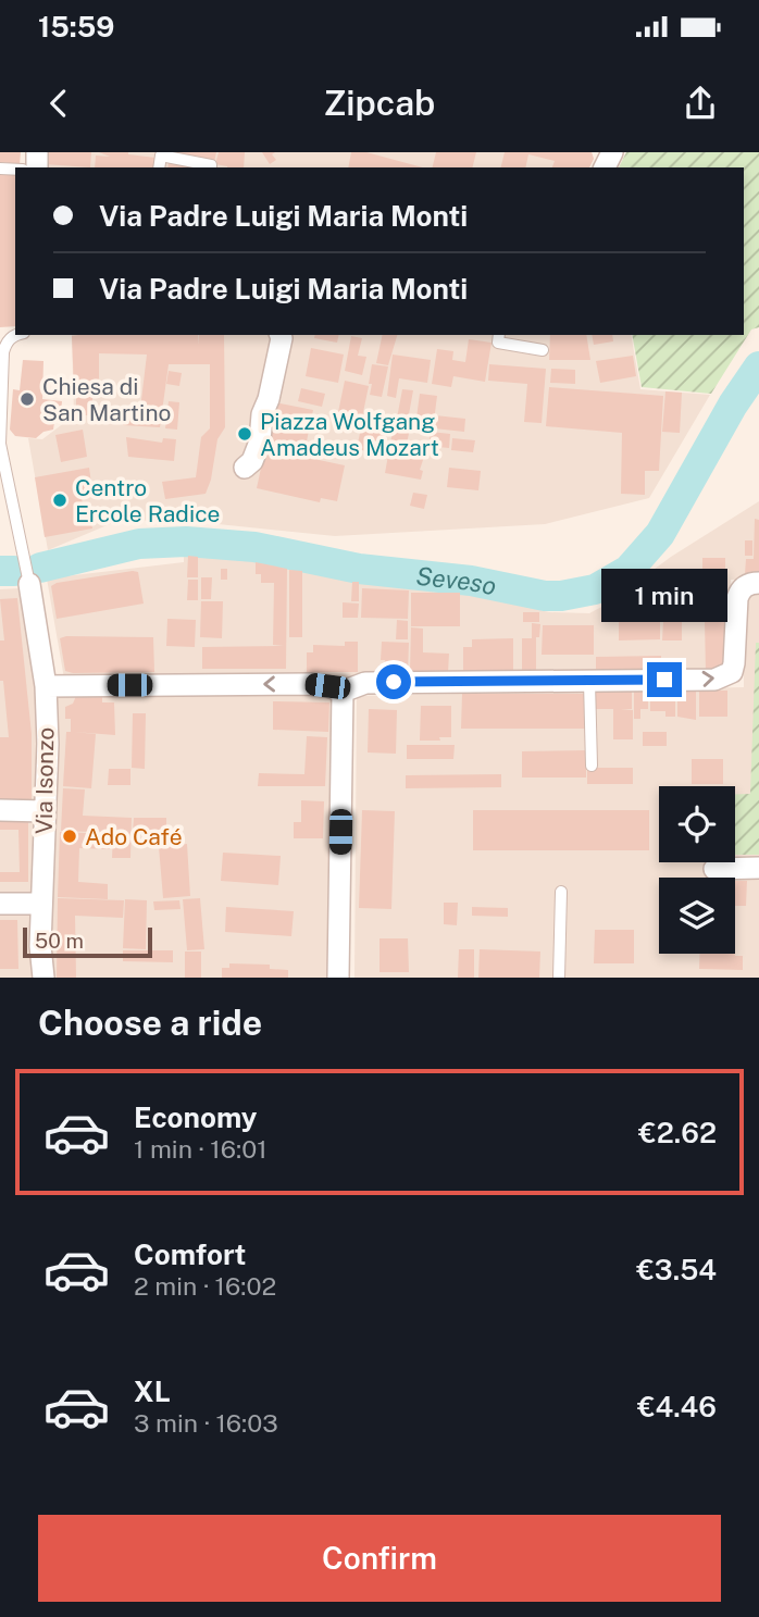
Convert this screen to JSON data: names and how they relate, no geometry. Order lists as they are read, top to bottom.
{
  "streets": {
    "street": ["Via Isonzo"]
  },
  "water": ["Seveso"],
  "places": [
    "Chiesa di San Martino",
    "Piazza Wolfgang Amadeus Mozart",
    "Centro Ercole Radice",
    "Ado Café"
  ],
  "scale_bar": "50 m",
  "page": {
    "status": "15:59",
    "header": "Zipcab",
    "banner": ["Via Padre Luigi Maria Monti", "Via Padre Luigi Maria Monti"],
    "bubble": "1 min",
    "scale": "50 m",
    "heading": "Choose a ride",
    "list": [
      {
        "name": "Economy",
        "note": "1 min · 16:01",
        "value": "€2.62"
      },
      {
        "name": "Comfort",
        "note": "2 min · 16:02",
        "value": "€3.54"
      },
      {
        "name": "XL",
        "note": "3 min · 16:03",
        "value": "€4.46"
      }
    ],
    "buttons": "Confirm"
  }
}
